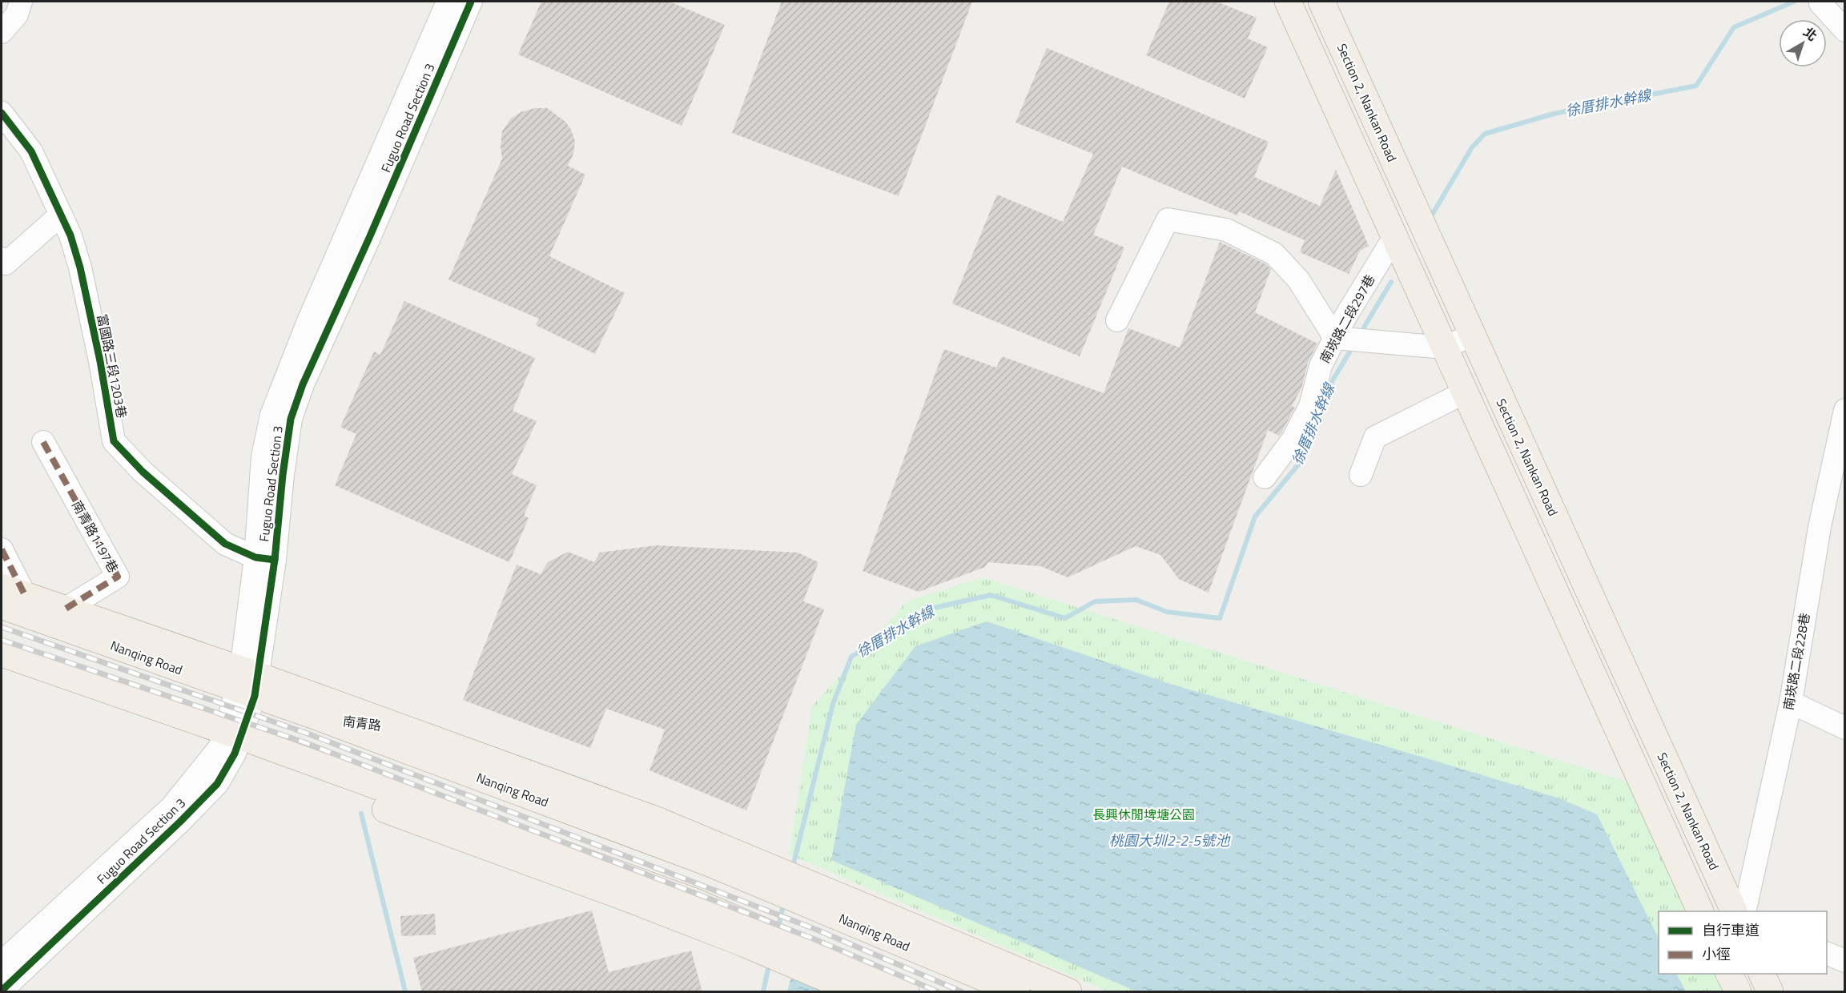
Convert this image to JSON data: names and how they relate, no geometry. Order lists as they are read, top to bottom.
{
  "streets": {
    "main road": ["Section 2, Nankan Road", "Nanqing Road", "南青路"],
    "street": [
      "Fuguo Road Section 3",
      "南崁路二段297巷",
      "富國路三段1203巷",
      "南青路1197巷",
      "南崁路二段228巷"
    ]
  },
  "crossings": [
    ["Fuguo Road Section 3", "富國路三段1203巷"],
    ["Fuguo Road Section 3", "Nanqing Road"],
    ["Nanqing Road", "南青路"]
  ],
  "water": ["徐厝排水幹線", "桃園大圳2-2-5號池"],
  "parks": ["長興休閒埤塘公園"],
  "legend": ["自行車道", "小徑"],
  "north": "top right"
}
